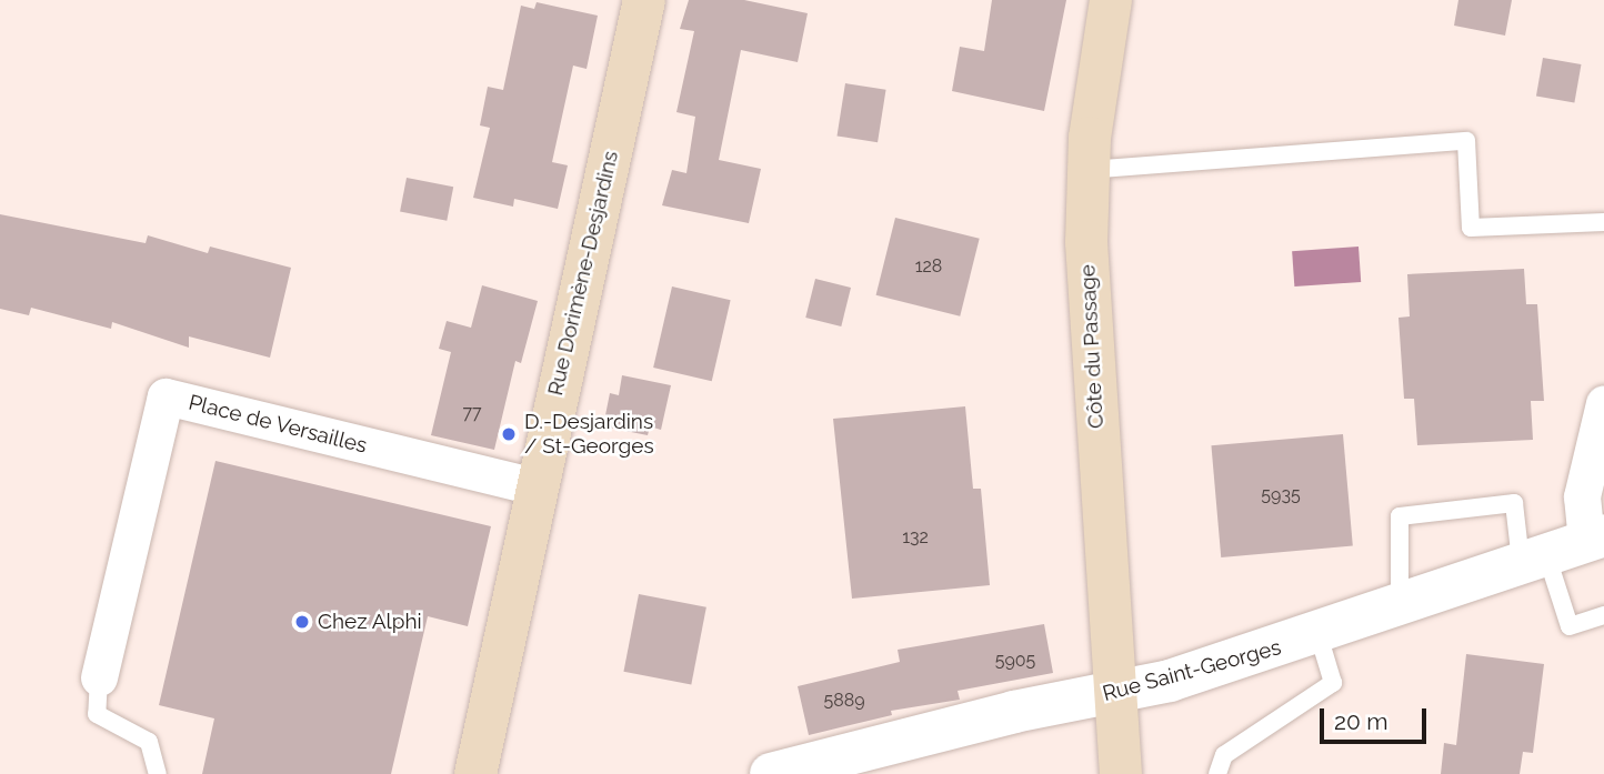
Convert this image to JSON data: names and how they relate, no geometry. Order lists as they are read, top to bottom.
{
  "streets": {
    "main road": ["Rue Dorimène-Desjardins", "Côte du Passage"],
    "street": ["Place de Versailles", "Rue Saint-Georges"]
  },
  "crossings": [
    ["Rue Dorimène-Desjardins", "Place de Versailles"],
    ["Côte du Passage", "Rue Saint-Georges"]
  ],
  "places": ["D.-Desjardins / St-Georges", "Chez Alphi"],
  "house_numbers": [
    "128",
    "77",
    "5935",
    "132",
    "5905",
    "5889"
  ],
  "scale_bar": "20 m"
}
